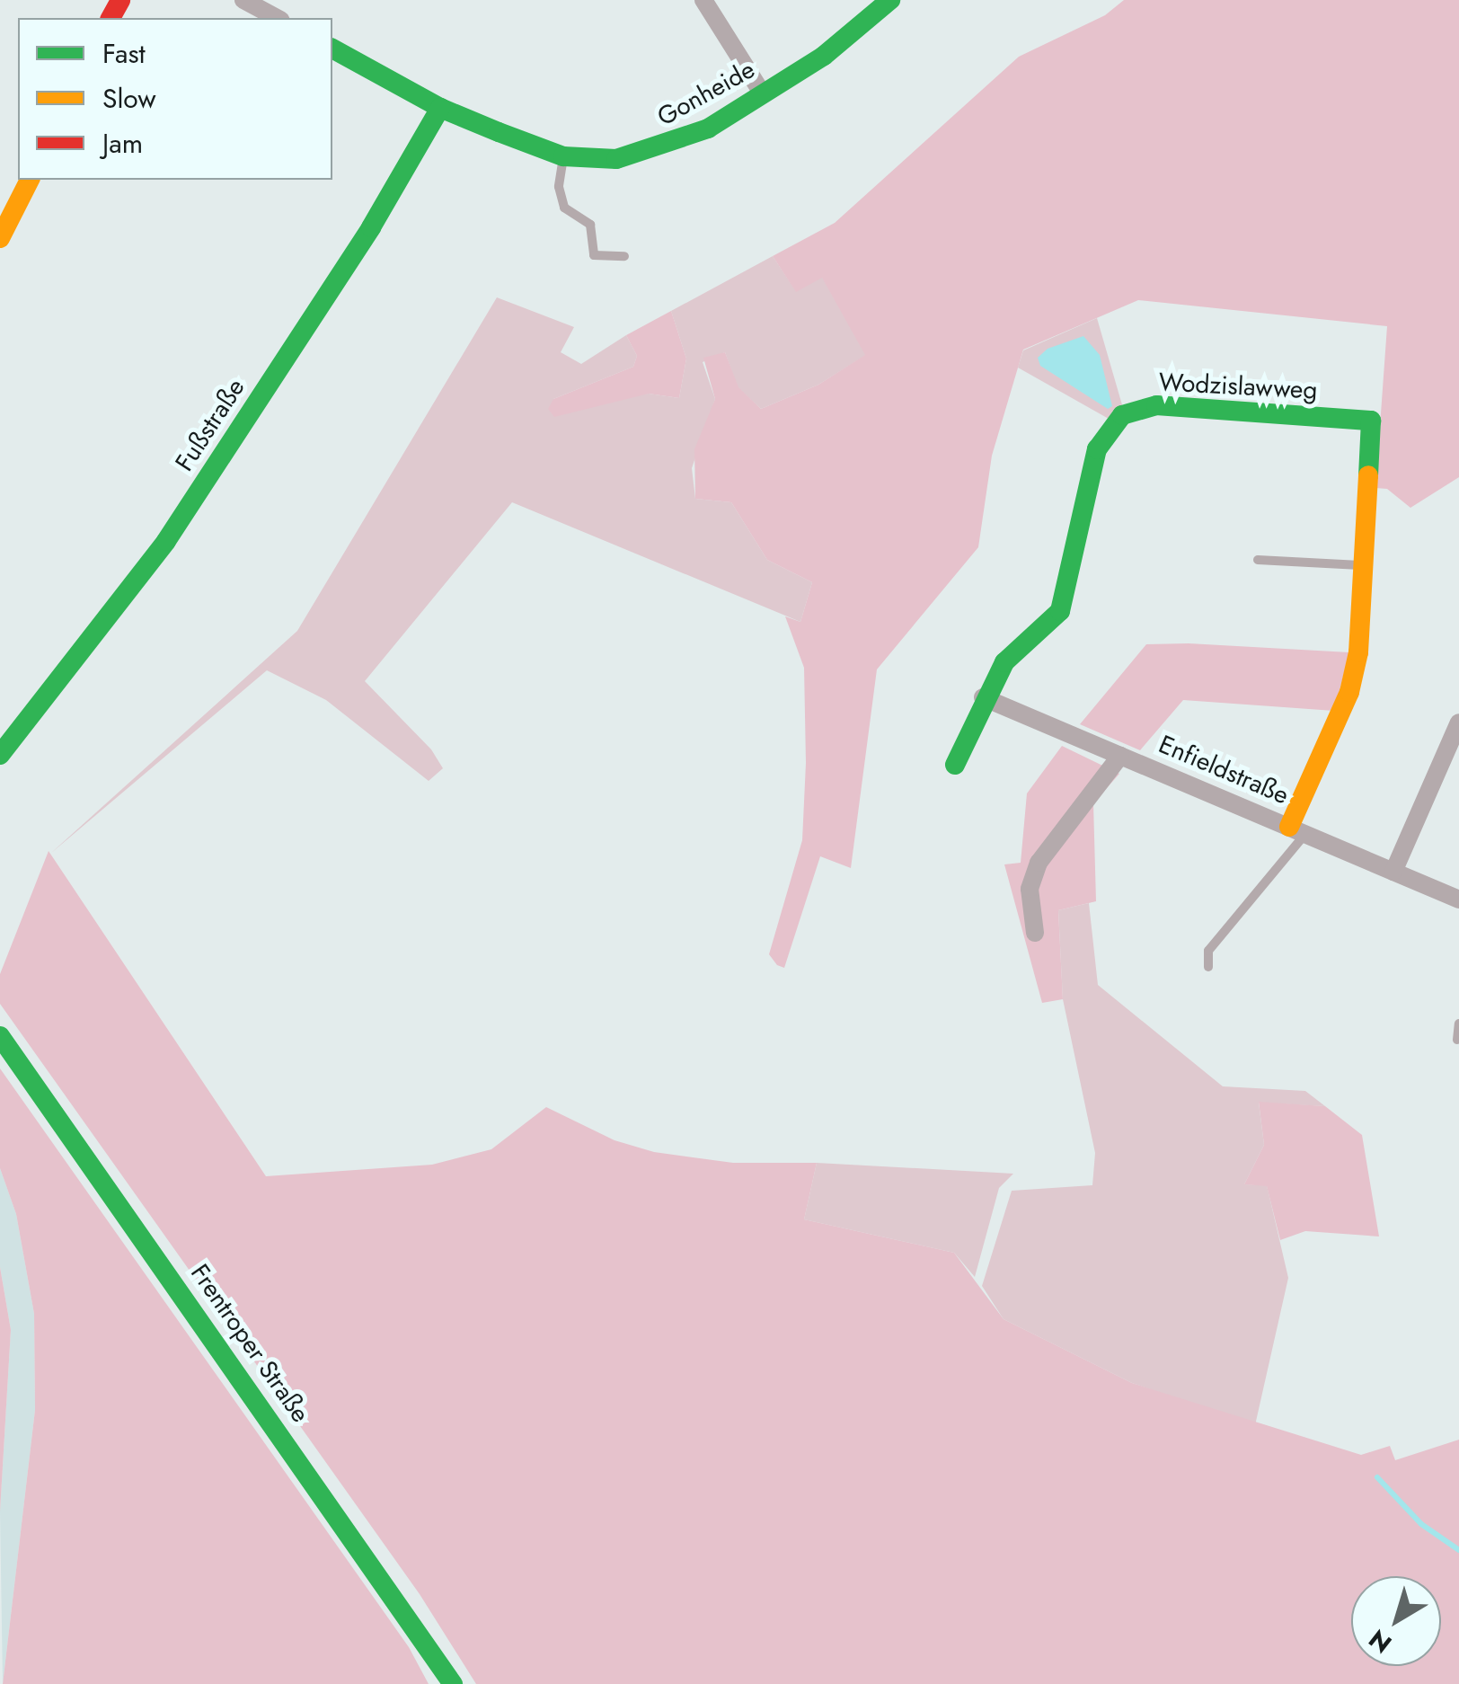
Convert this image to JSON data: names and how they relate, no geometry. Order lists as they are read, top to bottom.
{
  "streets": {
    "street": [
      "Gonheide",
      "Wodzislawweg",
      "Fußstraße",
      "Enfieldstraße",
      "Frentroper Straße"
    ]
  },
  "crossings": [
    ["Gonheide", "Fußstraße"],
    ["Wodzislawweg", "Enfieldstraße"]
  ],
  "legend": ["Fast", "Slow", "Jam"],
  "north": "bottom left"
}
